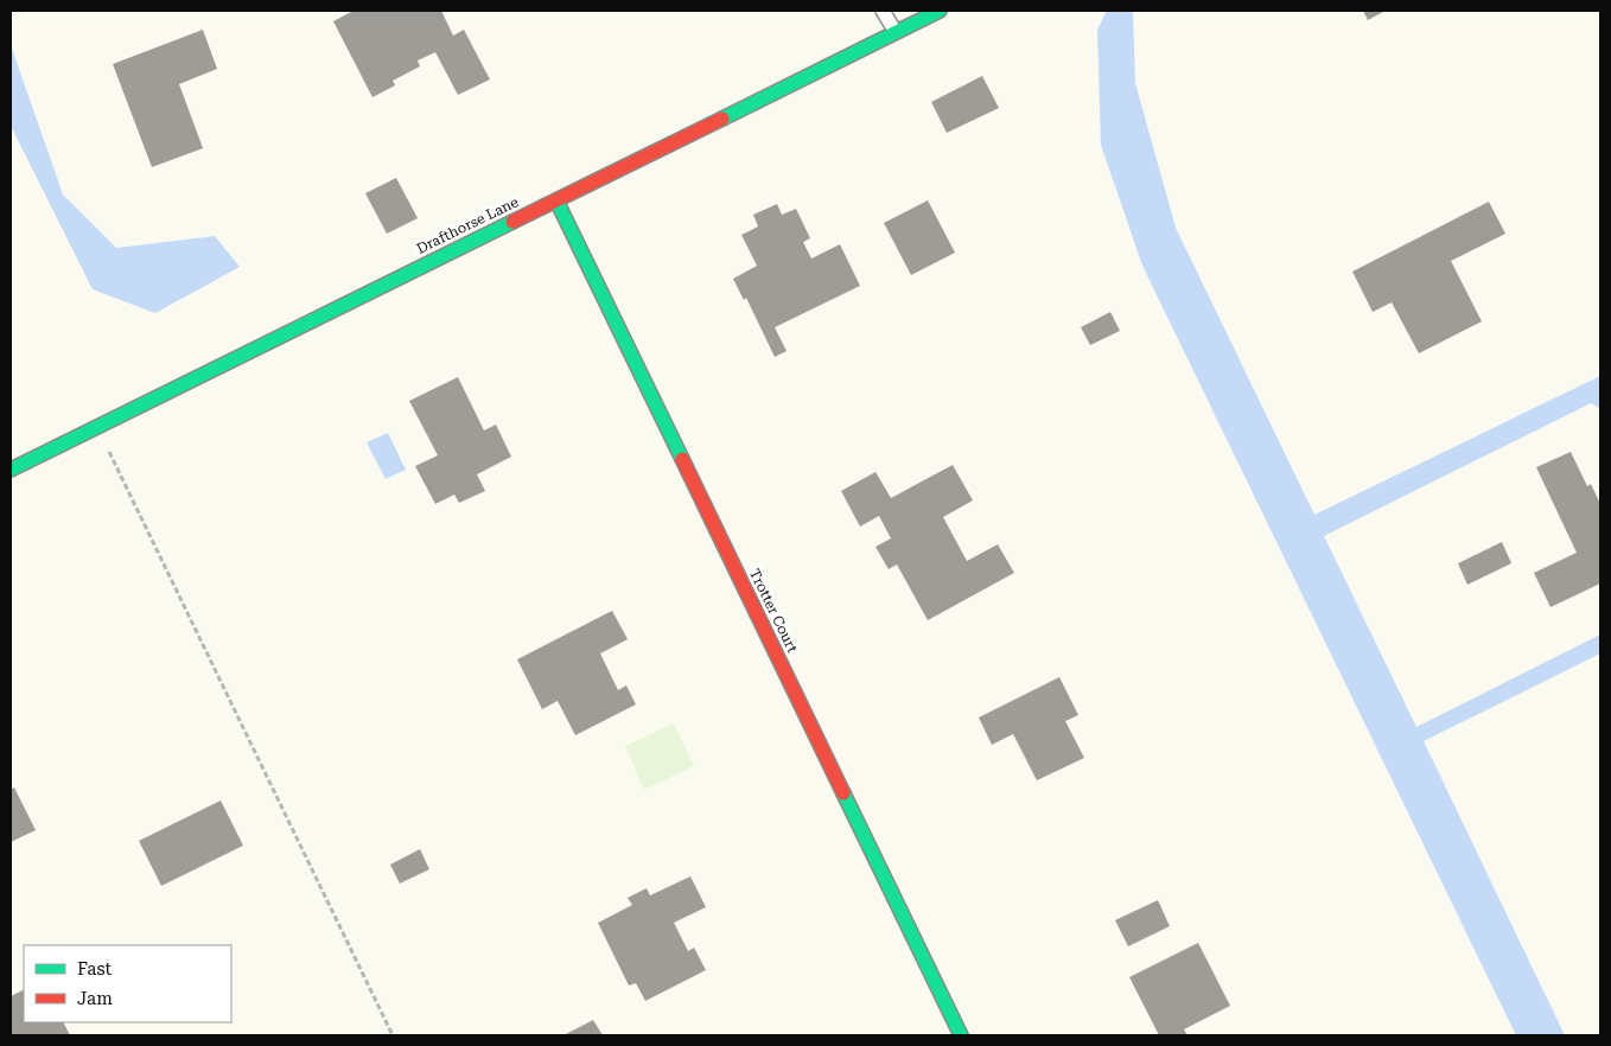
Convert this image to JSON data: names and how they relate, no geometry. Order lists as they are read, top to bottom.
{
  "streets": {
    "street": ["Drafthorse Lane", "Trotter Court"]
  },
  "crossings": [
    ["Drafthorse Lane", "Trotter Court"]
  ],
  "legend": ["Fast", "Jam"]
}
